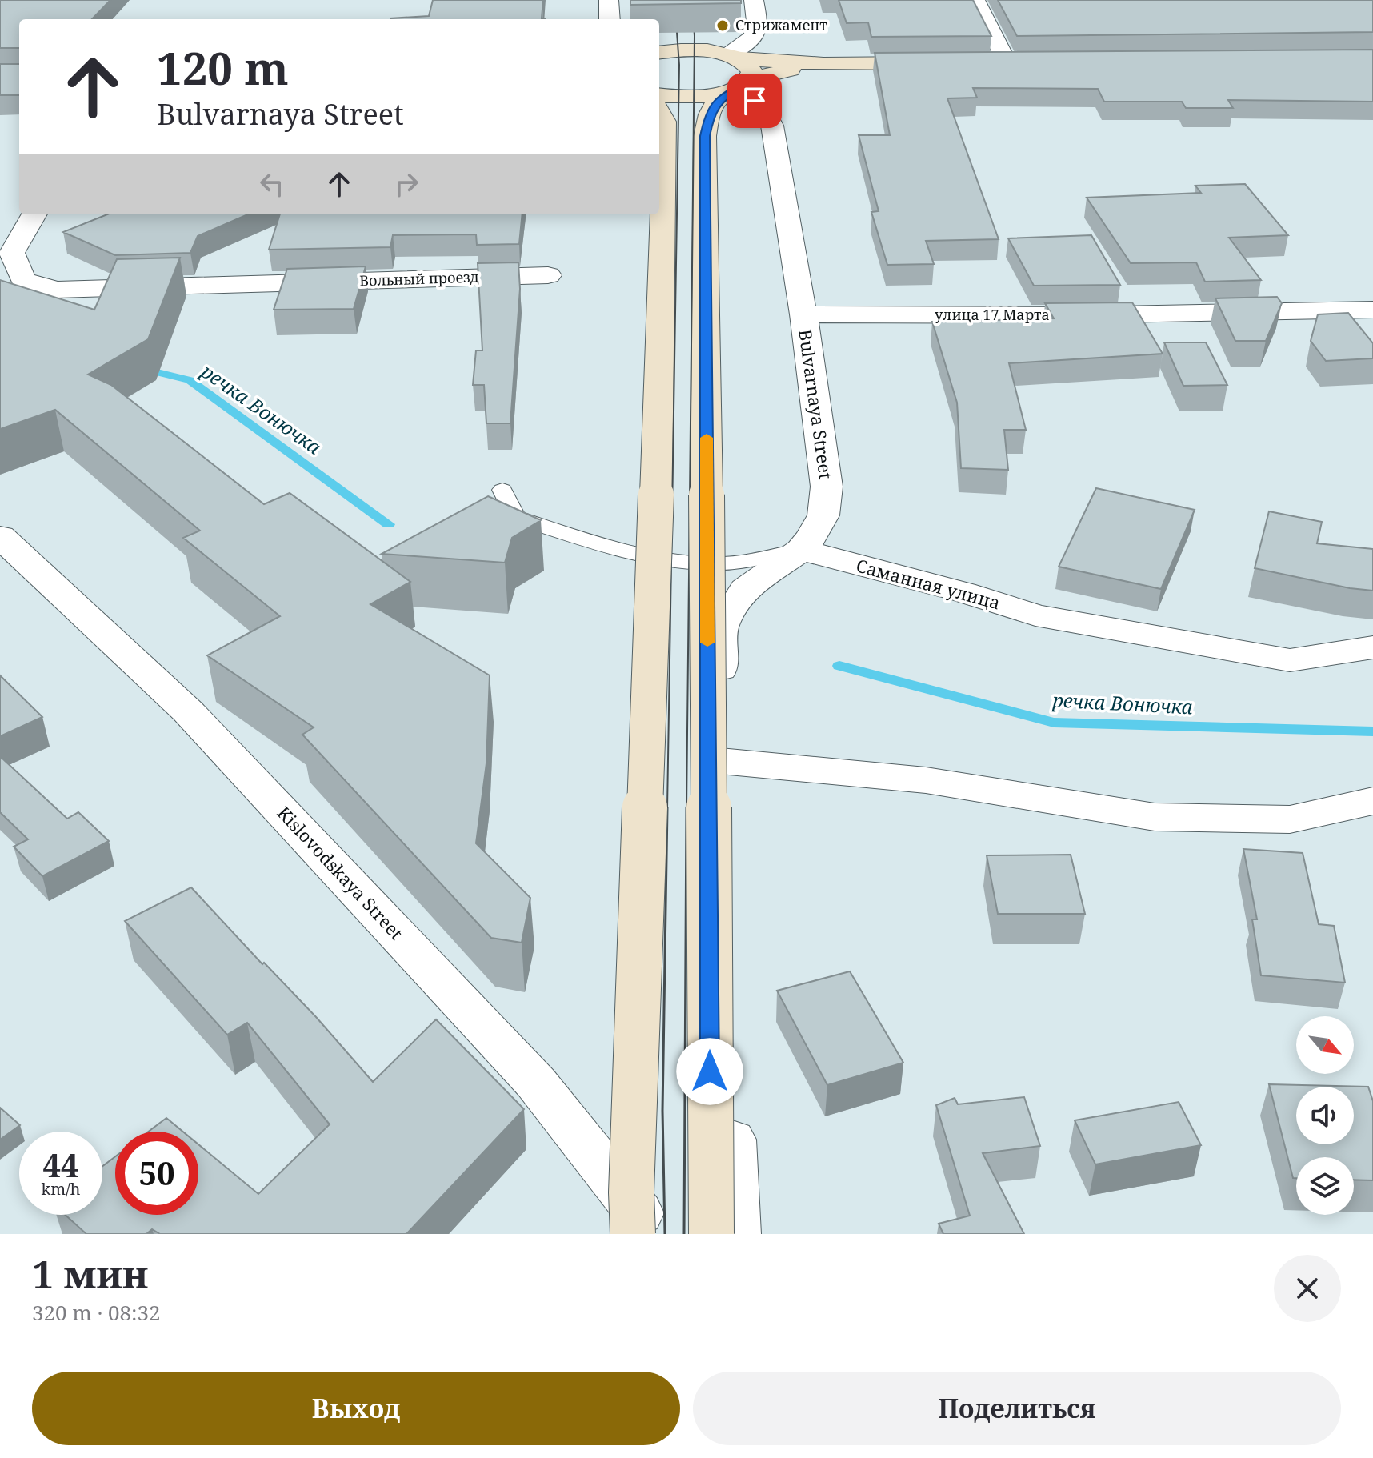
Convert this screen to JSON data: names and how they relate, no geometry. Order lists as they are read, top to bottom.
{
  "streets": {
    "street": [
      "Вольный проезд",
      "улица 17 Марта",
      "Bulvarnaya Street",
      "Саманная улица",
      "Kislovodskaya Street"
    ]
  },
  "crossings": [
    ["улица 17 Марта", "Bulvarnaya Street"],
    ["Bulvarnaya Street", "Саманная улица"]
  ],
  "water": ["речка Вонючка"],
  "places": ["Стрижамент"],
  "north": "bottom right",
  "page": {
    "turn": ["120 m", "Bulvarnaya Street"],
    "speed": "44 km/h",
    "limit": "50",
    "heading": ["1 мин", "320 m · 08:32"],
    "buttons": ["Выход", "Поделиться"]
  }
}
